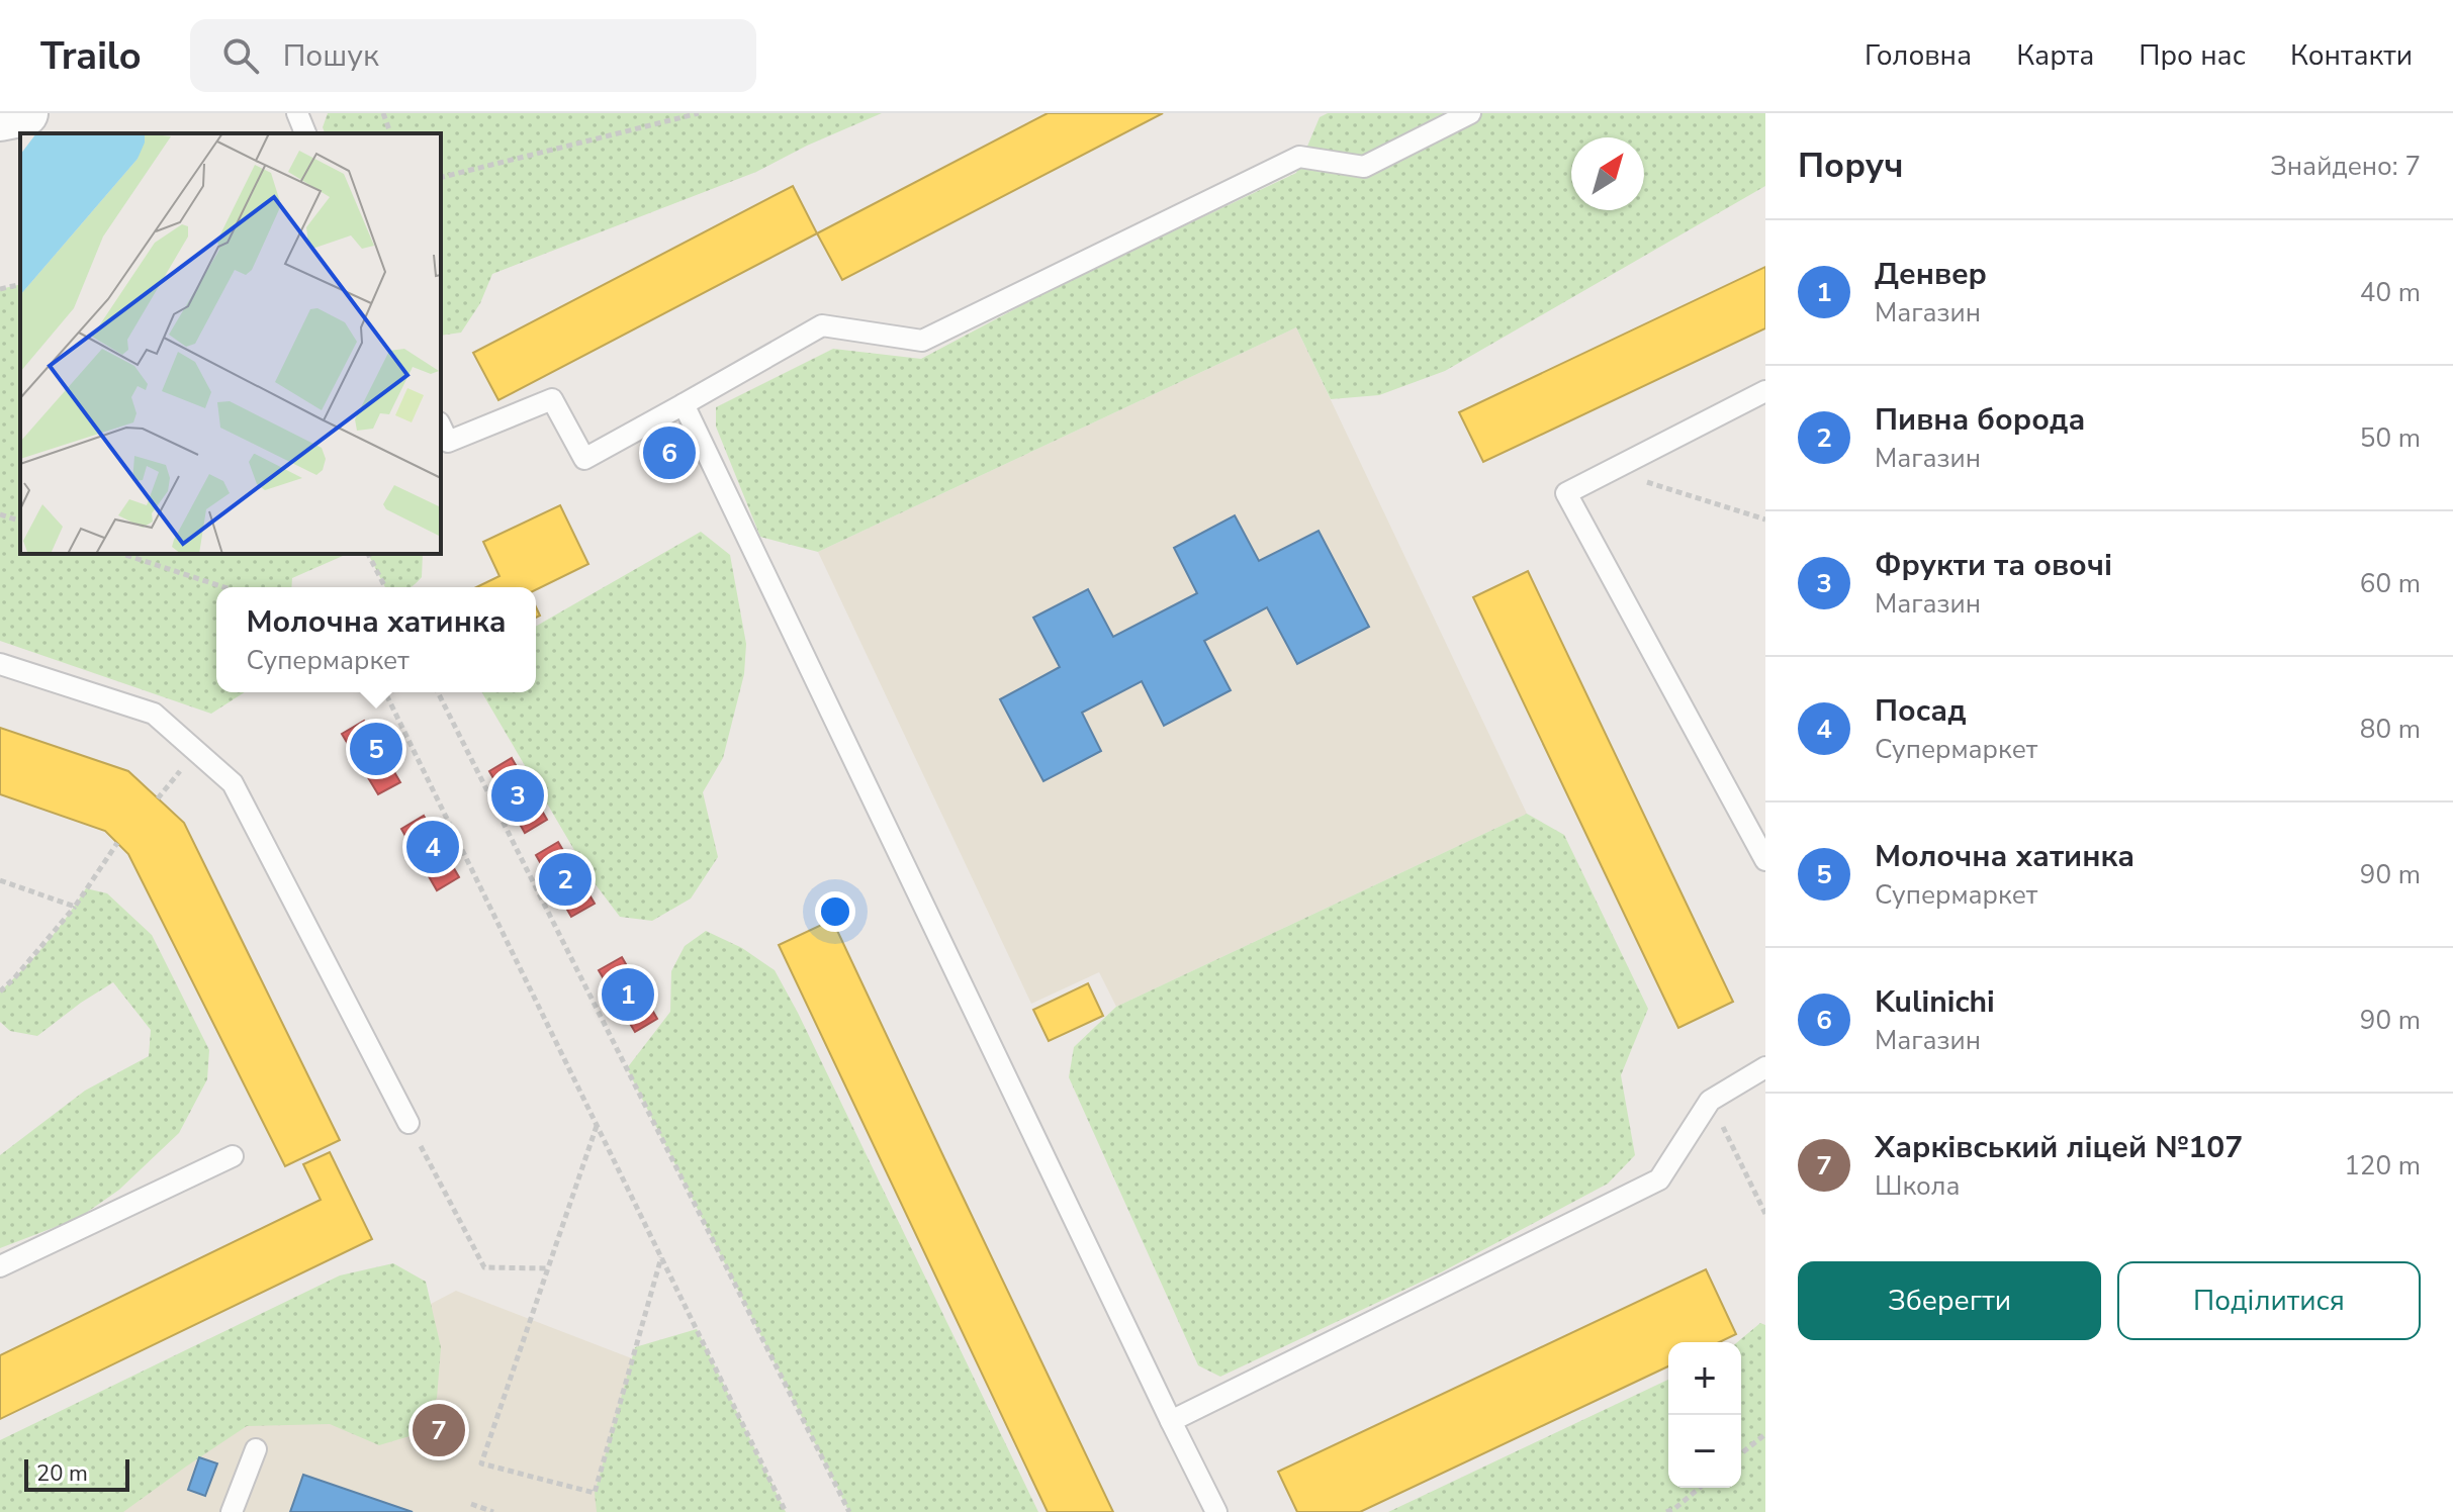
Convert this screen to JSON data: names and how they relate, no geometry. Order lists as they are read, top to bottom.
{
  "scale_bar": "20 m",
  "north": "top right",
  "page": {
    "header": "Trailo",
    "search": "Пошук",
    "nav": [
      "Головна",
      "Карта",
      "Про нас",
      "Контакти"
    ],
    "heading": ["Поруч", "Знайдено: 7"],
    "list": [
      {
        "mark": "1",
        "name": "Денвер",
        "note": "Магазин",
        "value": "40 m"
      },
      {
        "mark": "2",
        "name": "Пивна борода",
        "note": "Магазин",
        "value": "50 m"
      },
      {
        "mark": "3",
        "name": "Фрукти та овочі",
        "note": "Магазин",
        "value": "60 m"
      },
      {
        "mark": "4",
        "name": "Посад",
        "note": "Супермаркет",
        "value": "80 m"
      },
      {
        "mark": "5",
        "name": "Молочна хатинка",
        "note": "Супермаркет",
        "value": "90 m"
      },
      {
        "mark": "6",
        "name": "Kulinichi",
        "note": "Магазин",
        "value": "90 m"
      },
      {
        "mark": "7",
        "name": "Харківський ліцей №107",
        "note": "Школа",
        "value": "120 m"
      }
    ],
    "pins": [
      "6",
      "5",
      "3",
      "4",
      "2",
      "1",
      "7"
    ],
    "popup": ["Молочна хатинка", "Супермаркет"],
    "buttons": ["Зберегти", "Поділитися"],
    "map_buttons": ["+", "−"],
    "scale": "20 m"
  }
}
